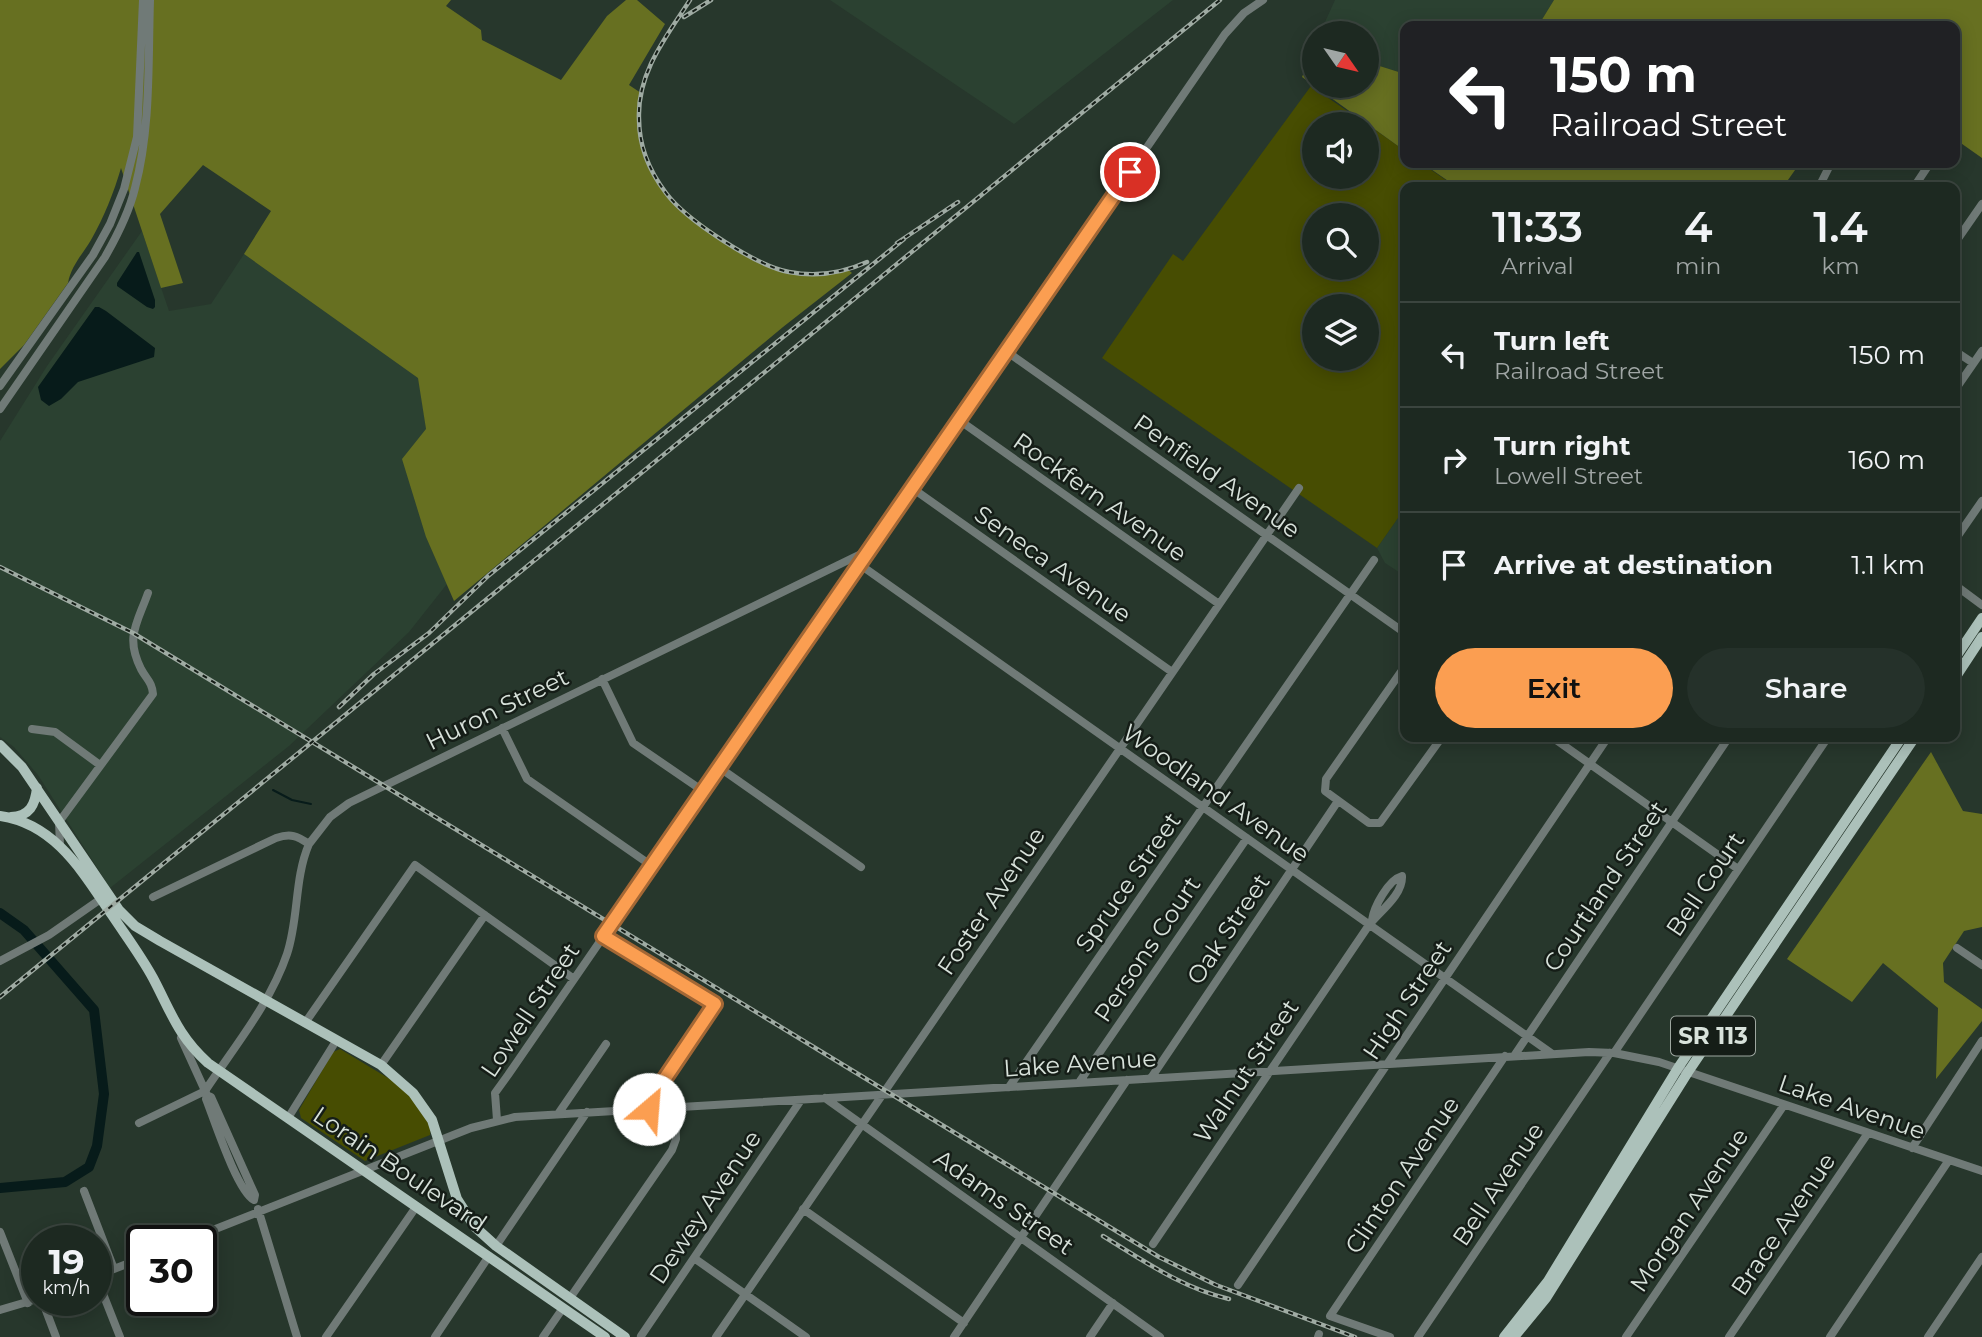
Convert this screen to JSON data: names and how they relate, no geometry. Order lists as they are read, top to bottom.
{
  "streets": {
    "main road": ["SR 113", "Lorain Boulevard"],
    "street": [
      "Penfield Avenue",
      "Rockfern Avenue",
      "Seneca Avenue",
      "Huron Street",
      "Woodland Avenue",
      "Spruce Street",
      "Bell Court",
      "Courtland Street",
      "Foster Avenue",
      "Oak Street",
      "Persons Court",
      "High Street",
      "Lowell Street",
      "Lake Avenue",
      "Walnut Street",
      "Clinton Avenue",
      "Bell Avenue",
      "Adams Street",
      "Dewey Avenue",
      "Morgan Avenue",
      "Brace Avenue"
    ]
  },
  "crossings": [
    ["Penfield Avenue", "Spruce Street"],
    ["Penfield Avenue", "Foster Avenue"],
    ["Penfield Avenue", "Lowell Street"],
    ["Rockfern Avenue", "Foster Avenue"],
    ["Rockfern Avenue", "Lowell Street"],
    ["Seneca Avenue", "Foster Avenue"],
    ["Seneca Avenue", "Lowell Street"],
    ["Huron Street", "Lowell Street"],
    ["Woodland Avenue", "Spruce Street"],
    ["Woodland Avenue", "Courtland Street"],
    ["Woodland Avenue", "Foster Avenue"],
    ["Woodland Avenue", "Oak Street"],
    ["Woodland Avenue", "Persons Court"],
    ["Woodland Avenue", "High Street"],
    ["Woodland Avenue", "Lowell Street"],
    ["Woodland Avenue", "Lake Avenue"],
    ["Woodland Avenue", "Walnut Street"],
    ["Spruce Street", "Lake Avenue"],
    ["Bell Court", "Lake Avenue"],
    ["Bell Court", "Bell Avenue"],
    ["Courtland Street", "Lake Avenue"],
    ["Courtland Street", "Clinton Avenue"],
    ["Foster Avenue", "Lake Avenue"],
    ["Foster Avenue", "Adams Street"],
    ["Oak Street", "Lake Avenue"],
    ["Persons Court", "Lake Avenue"],
    ["High Street", "Lake Avenue"],
    ["Lowell Street", "Lake Avenue"],
    ["SR 113", "Lake Avenue"],
    ["Lake Avenue", "Walnut Street"],
    ["Lake Avenue", "Lorain Boulevard"],
    ["Lake Avenue", "Clinton Avenue"],
    ["Lake Avenue", "Bell Avenue"],
    ["Lake Avenue", "Adams Street"],
    ["Lake Avenue", "Dewey Avenue"],
    ["Lake Avenue", "Morgan Avenue"],
    ["Lake Avenue", "Brace Avenue"]
  ],
  "north": "bottom right",
  "page": {
    "turn": ["150 m", "Railroad Street"],
    "eta": [
      "11:33",
      "Arrival",
      "4",
      "min",
      "1.4",
      "km"
    ],
    "list": [
      {
        "name": "Turn left",
        "note": "Railroad Street",
        "value": "150 m"
      },
      {
        "name": "Turn right",
        "note": "Lowell Street",
        "value": "160 m"
      },
      {
        "name": "Arrive at destination",
        "value": "1.1 km"
      }
    ],
    "buttons": ["Exit", "Share"],
    "speed": "19 km/h",
    "limit": "30"
  }
}
